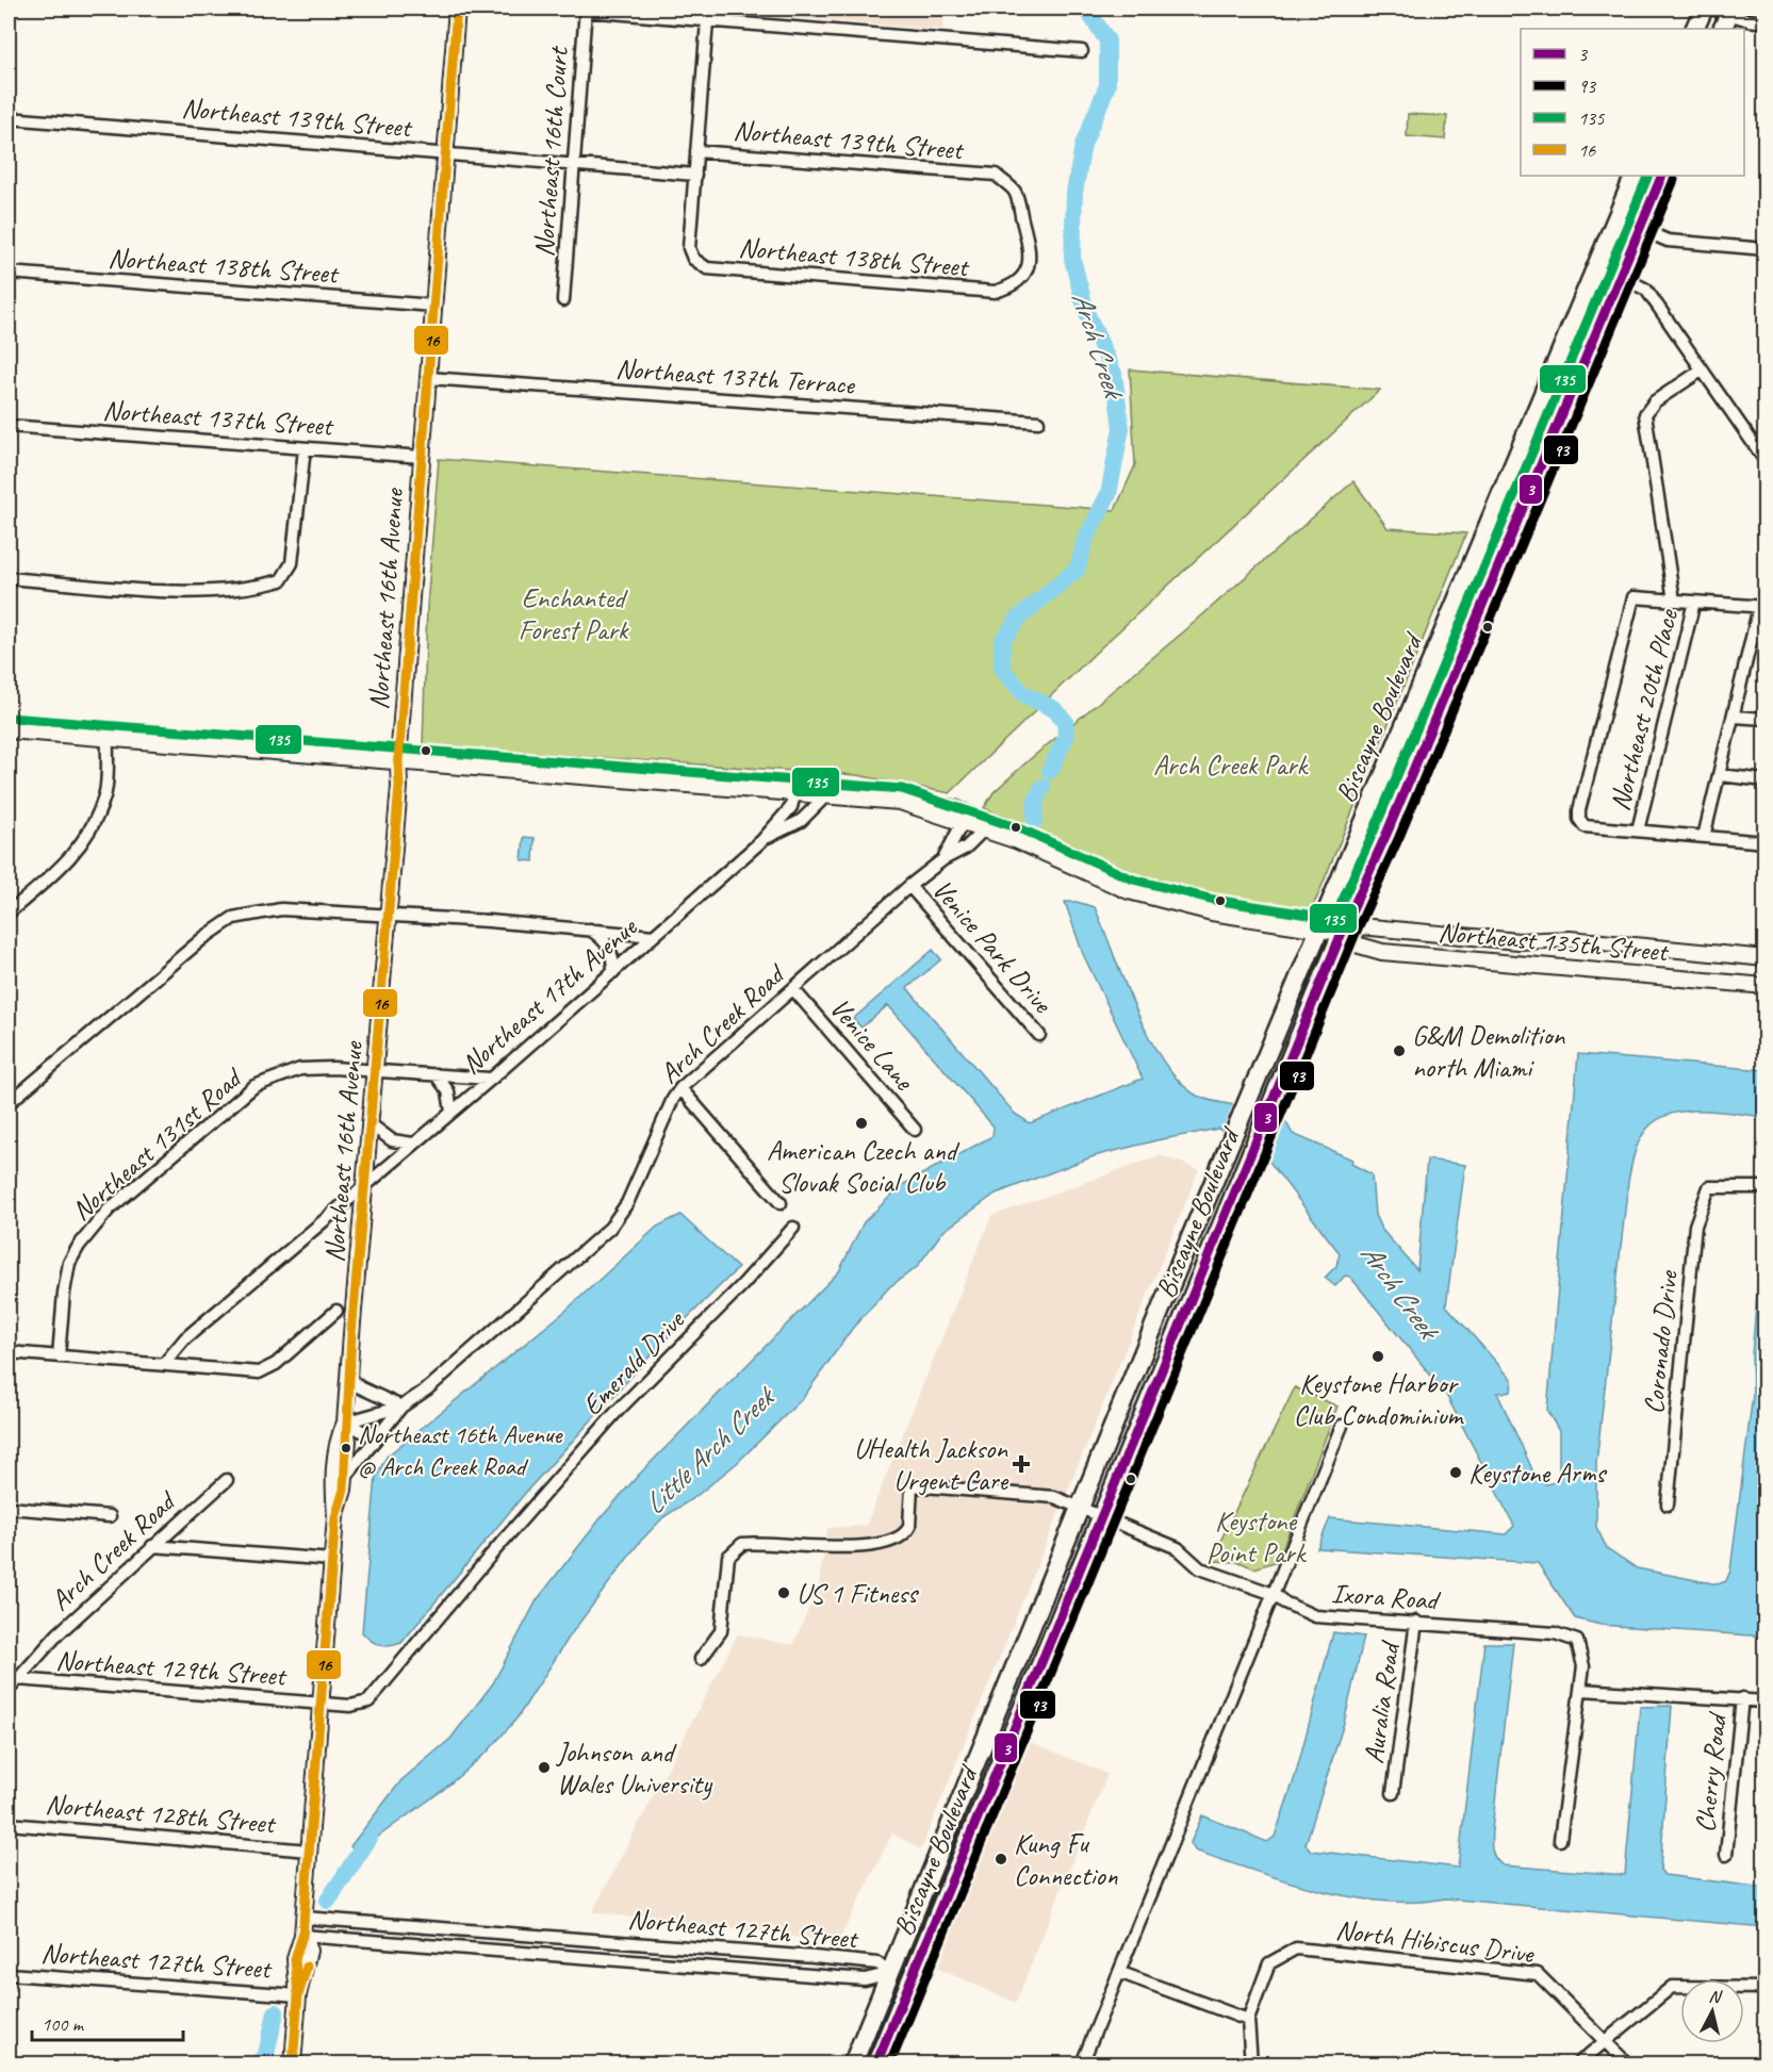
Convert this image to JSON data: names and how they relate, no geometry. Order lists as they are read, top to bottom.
{
  "streets": {
    "main road": ["Biscayne Boulevard"],
    "street": [
      "Northeast 139th Street",
      "Northeast 16th Court",
      "Northeast 138th Street",
      "Northeast 137th Terrace",
      "Northeast 137th Street",
      "Northeast 16th Avenue",
      "Northeast 20th Place",
      "Northeast 135th Street",
      "Venice Park Drive",
      "Northeast 17th Avenue",
      "Arch Creek Road",
      "Venice Lane",
      "Northeast 131st Road",
      "Coronado Drive",
      "Emerald Drive",
      "Ixora Road",
      "Northeast 129th Street",
      "Auralia Road",
      "Cherry Road",
      "Northeast 128th Street",
      "Northeast 127th Street",
      "North Hibiscus Drive"
    ]
  },
  "crossings": [
    ["Northeast 139th Street", "Northeast 16th Court"],
    ["Northeast 139th Street", "Northeast 138th Street"],
    ["Northeast 139th Street", "Northeast 16th Avenue"],
    ["Northeast 138th Street", "Northeast 16th Avenue"],
    ["Northeast 137th Terrace", "Northeast 16th Avenue"],
    ["Northeast 137th Street", "Northeast 16th Avenue"],
    ["Northeast 16th Avenue", "Northeast 135th Street"],
    ["Northeast 16th Avenue", "Northeast 17th Avenue"],
    ["Northeast 16th Avenue", "Arch Creek Road"],
    ["Northeast 16th Avenue", "Northeast 131st Road"],
    ["Northeast 16th Avenue", "Emerald Drive"],
    ["Northeast 16th Avenue", "Northeast 129th Street"],
    ["Northeast 16th Avenue", "Northeast 128th Street"],
    ["Northeast 16th Avenue", "Northeast 127th Street"],
    ["Biscayne Boulevard", "Northeast 135th Street"],
    ["Biscayne Boulevard", "Ixora Road"],
    ["Biscayne Boulevard", "Northeast 127th Street"],
    ["Northeast 135th Street", "Northeast 17th Avenue"],
    ["Northeast 135th Street", "Arch Creek Road"],
    ["Venice Park Drive", "Arch Creek Road"],
    ["Northeast 17th Avenue", "Northeast 131st Road"],
    ["Arch Creek Road", "Venice Lane"],
    ["Arch Creek Road", "Northeast 129th Street"],
    ["Emerald Drive", "Northeast 129th Street"],
    ["Ixora Road", "Auralia Road"]
  ],
  "water": ["Arch Creek", "Little Arch Creek"],
  "parks": ["Enchanted Forest Park", "Arch Creek Park", "Keystone Point Park"],
  "places": {
    "other": [
      "G&M Demolition north Miami",
      "American Czech and Slovak Social Club",
      "Keystone Harbor Club Condominium",
      "Northeast 16th Avenue @ Arch Creek Road",
      "Keystone Arms",
      "US 1 Fitness",
      "Johnson and Wales University",
      "Kung Fu Connection"
    ],
    "health": ["UHealth Jackson Urgent Care"]
  },
  "lines": [
    "transit line 16",
    "transit line 3",
    "transit line 135",
    "transit line 93"
  ],
  "legend": [
    "3",
    "93",
    "135",
    "16"
  ],
  "scale_bar": "100 m",
  "north": "top"
}
